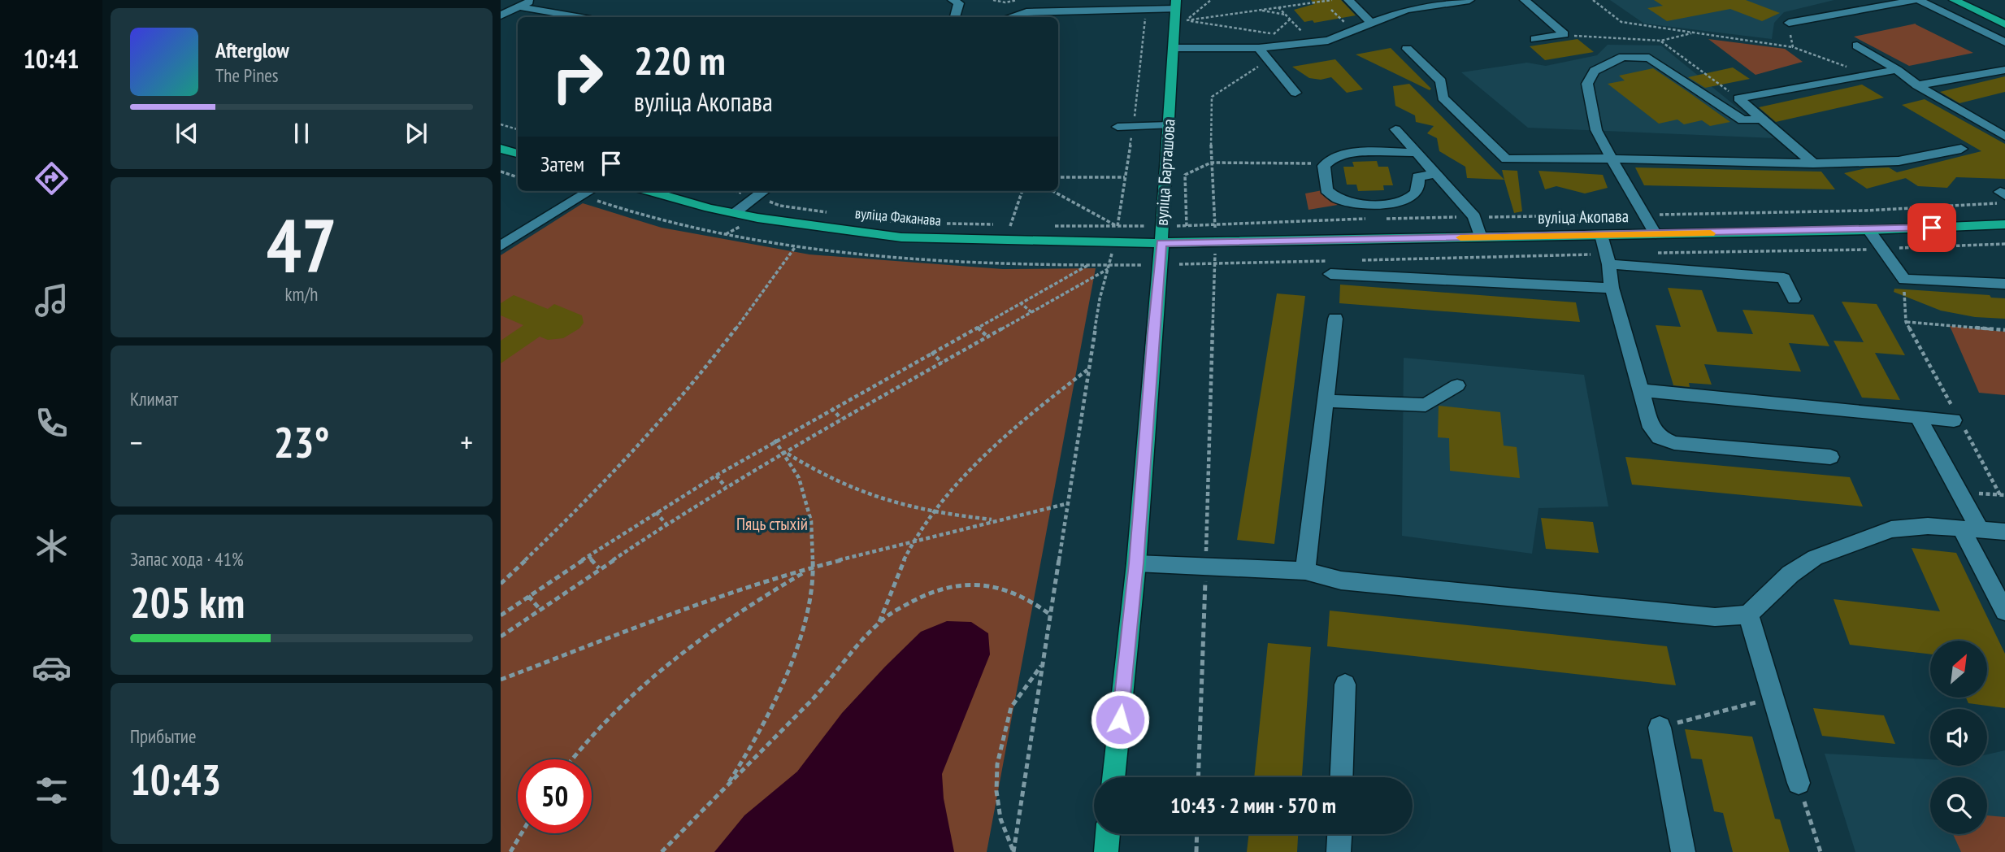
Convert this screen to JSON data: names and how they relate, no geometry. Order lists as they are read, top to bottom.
{
  "streets": {
    "main road": ["вуліца Барташова", "вуліца Факанава", "вуліца Акопава"]
  },
  "crossings": [
    ["вуліца Барташова", "вуліца Факанава"],
    ["вуліца Барташова", "вуліца Акопава"],
    ["вуліца Факанава", "вуліца Акопава"]
  ],
  "parks": ["Пяць стыхій"],
  "north": "top right",
  "page": {
    "tabs": "10:41",
    "turn": ["220 m", "вуліца Акопава"],
    "song": ["Afterglow", "The Pines"],
    "then": "Затем",
    "tile": [
      ["47", "km/h"],
      "Климат",
      ["Запас хода · 41%", "205 km"],
      ["Прибытие", "10:43"]
    ],
    "heat": ["−", "23°", "+"],
    "limit": "50",
    "trip": "10:43 · 2 мин · 570 m"
  }
}
